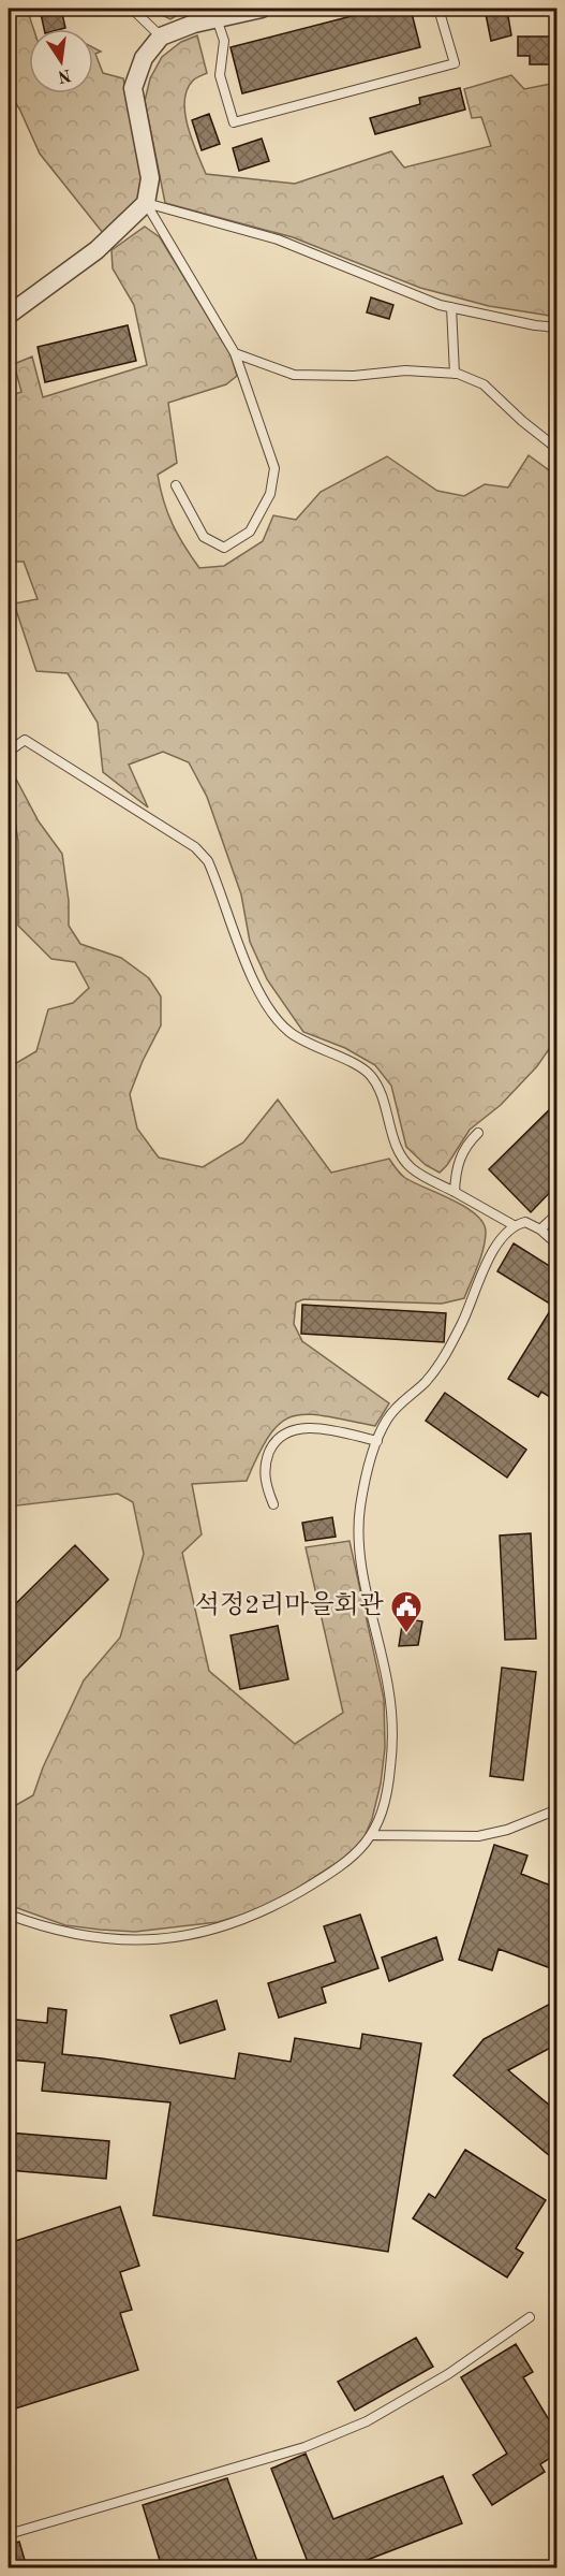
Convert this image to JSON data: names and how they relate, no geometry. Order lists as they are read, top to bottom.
{
  "places": {
    "public building": ["석정2리마을회관"]
  },
  "north": "bottom"
}
